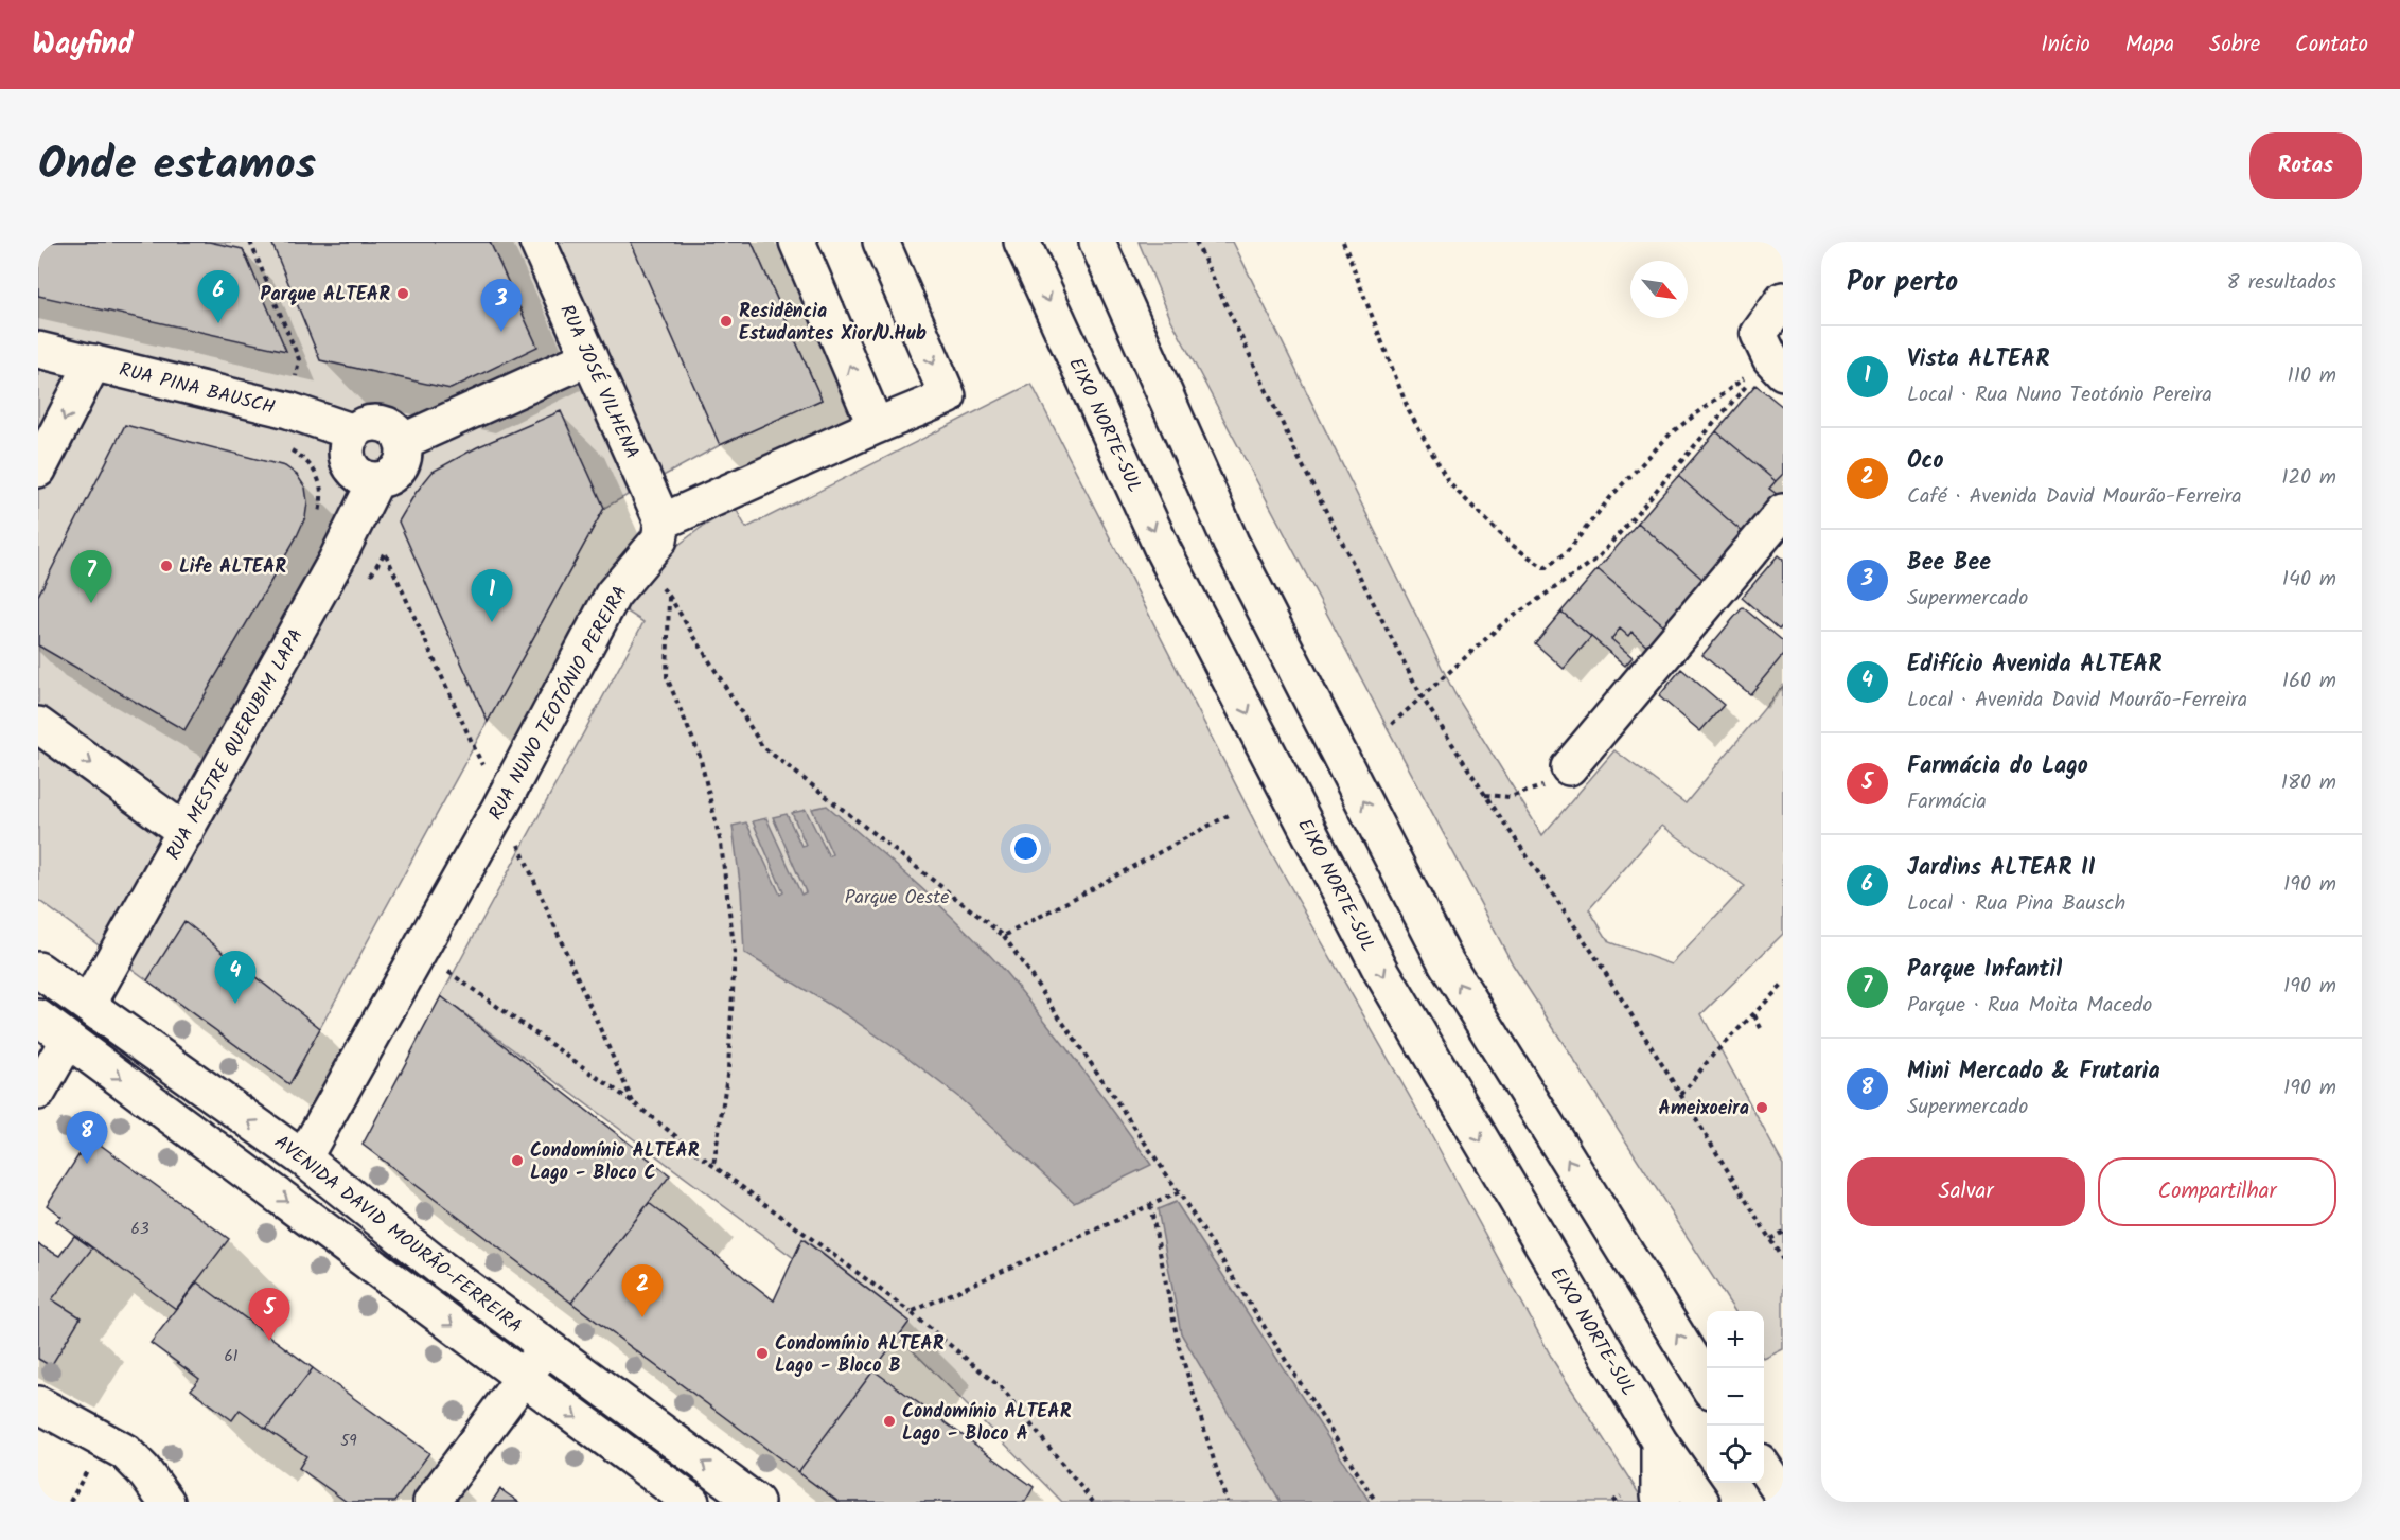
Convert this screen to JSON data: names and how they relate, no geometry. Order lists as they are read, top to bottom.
{
  "streets": {
    "main road": [
      "RUA JOSÉ VILHENA",
      "RUA PINA BAUSCH",
      "EIXO NORTE-SUL",
      "RUA NUNO TEOTÓNIO PEREIRA",
      "RUA MESTRE QUERUBIM LAPA",
      "AVENIDA DAVID MOURÃO-FERREIRA"
    ]
  },
  "crossings": [
    ["RUA JOSÉ VILHENA", "RUA NUNO TEOTÓNIO PEREIRA"],
    ["RUA PINA BAUSCH", "RUA MESTRE QUERUBIM LAPA"],
    ["RUA NUNO TEOTÓNIO PEREIRA", "AVENIDA DAVID MOURÃO-FERREIRA"],
    ["RUA MESTRE QUERUBIM LAPA", "AVENIDA DAVID MOURÃO-FERREIRA"]
  ],
  "parks": ["Parque Oeste"],
  "places": [
    "Parque ALTEAR",
    "Residência Estudantes Xior/U.Hub",
    "Life ALTEAR",
    "Ameixoeira",
    "Condomínio ALTEAR Lago - Bloco C",
    "Condomínio ALTEAR Lago - Bloco B",
    "Condomínio ALTEAR Lago - Bloco A"
  ],
  "house_numbers": ["63", "61", "59"],
  "north": "bottom right",
  "page": {
    "header": "Wayfind",
    "nav": [
      "Início",
      "Mapa",
      "Sobre",
      "Contato"
    ],
    "title": "Onde estamos",
    "buttons": [
      "Rotas",
      ["Salvar", "Compartilhar"]
    ],
    "heading": ["Por perto", "8 resultados"],
    "pins": [
      "6",
      "3",
      "7",
      "1",
      "4",
      "8",
      "2",
      "5"
    ],
    "list": [
      {
        "mark": "1",
        "name": "Vista ALTEAR",
        "note": "Local · Rua Nuno Teotónio Pereira",
        "value": "110 m"
      },
      {
        "mark": "2",
        "name": "Oco",
        "note": "Café · Avenida David Mourão-Ferreira",
        "value": "120 m"
      },
      {
        "mark": "3",
        "name": "Bee Bee",
        "note": "Supermercado",
        "value": "140 m"
      },
      {
        "mark": "4",
        "name": "Edifício Avenida ALTEAR",
        "note": "Local · Avenida David Mourão-Ferreira",
        "value": "160 m"
      },
      {
        "mark": "5",
        "name": "Farmácia do Lago",
        "note": "Farmácia",
        "value": "180 m"
      },
      {
        "mark": "6",
        "name": "Jardins ALTEAR II",
        "note": "Local · Rua Pina Bausch",
        "value": "190 m"
      },
      {
        "mark": "7",
        "name": "Parque Infantil",
        "note": "Parque · Rua Moita Macedo",
        "value": "190 m"
      },
      {
        "mark": "8",
        "name": "Mini Mercado & Frutaria",
        "note": "Supermercado",
        "value": "190 m"
      }
    ],
    "map_buttons": ["+", "−"]
  }
}
